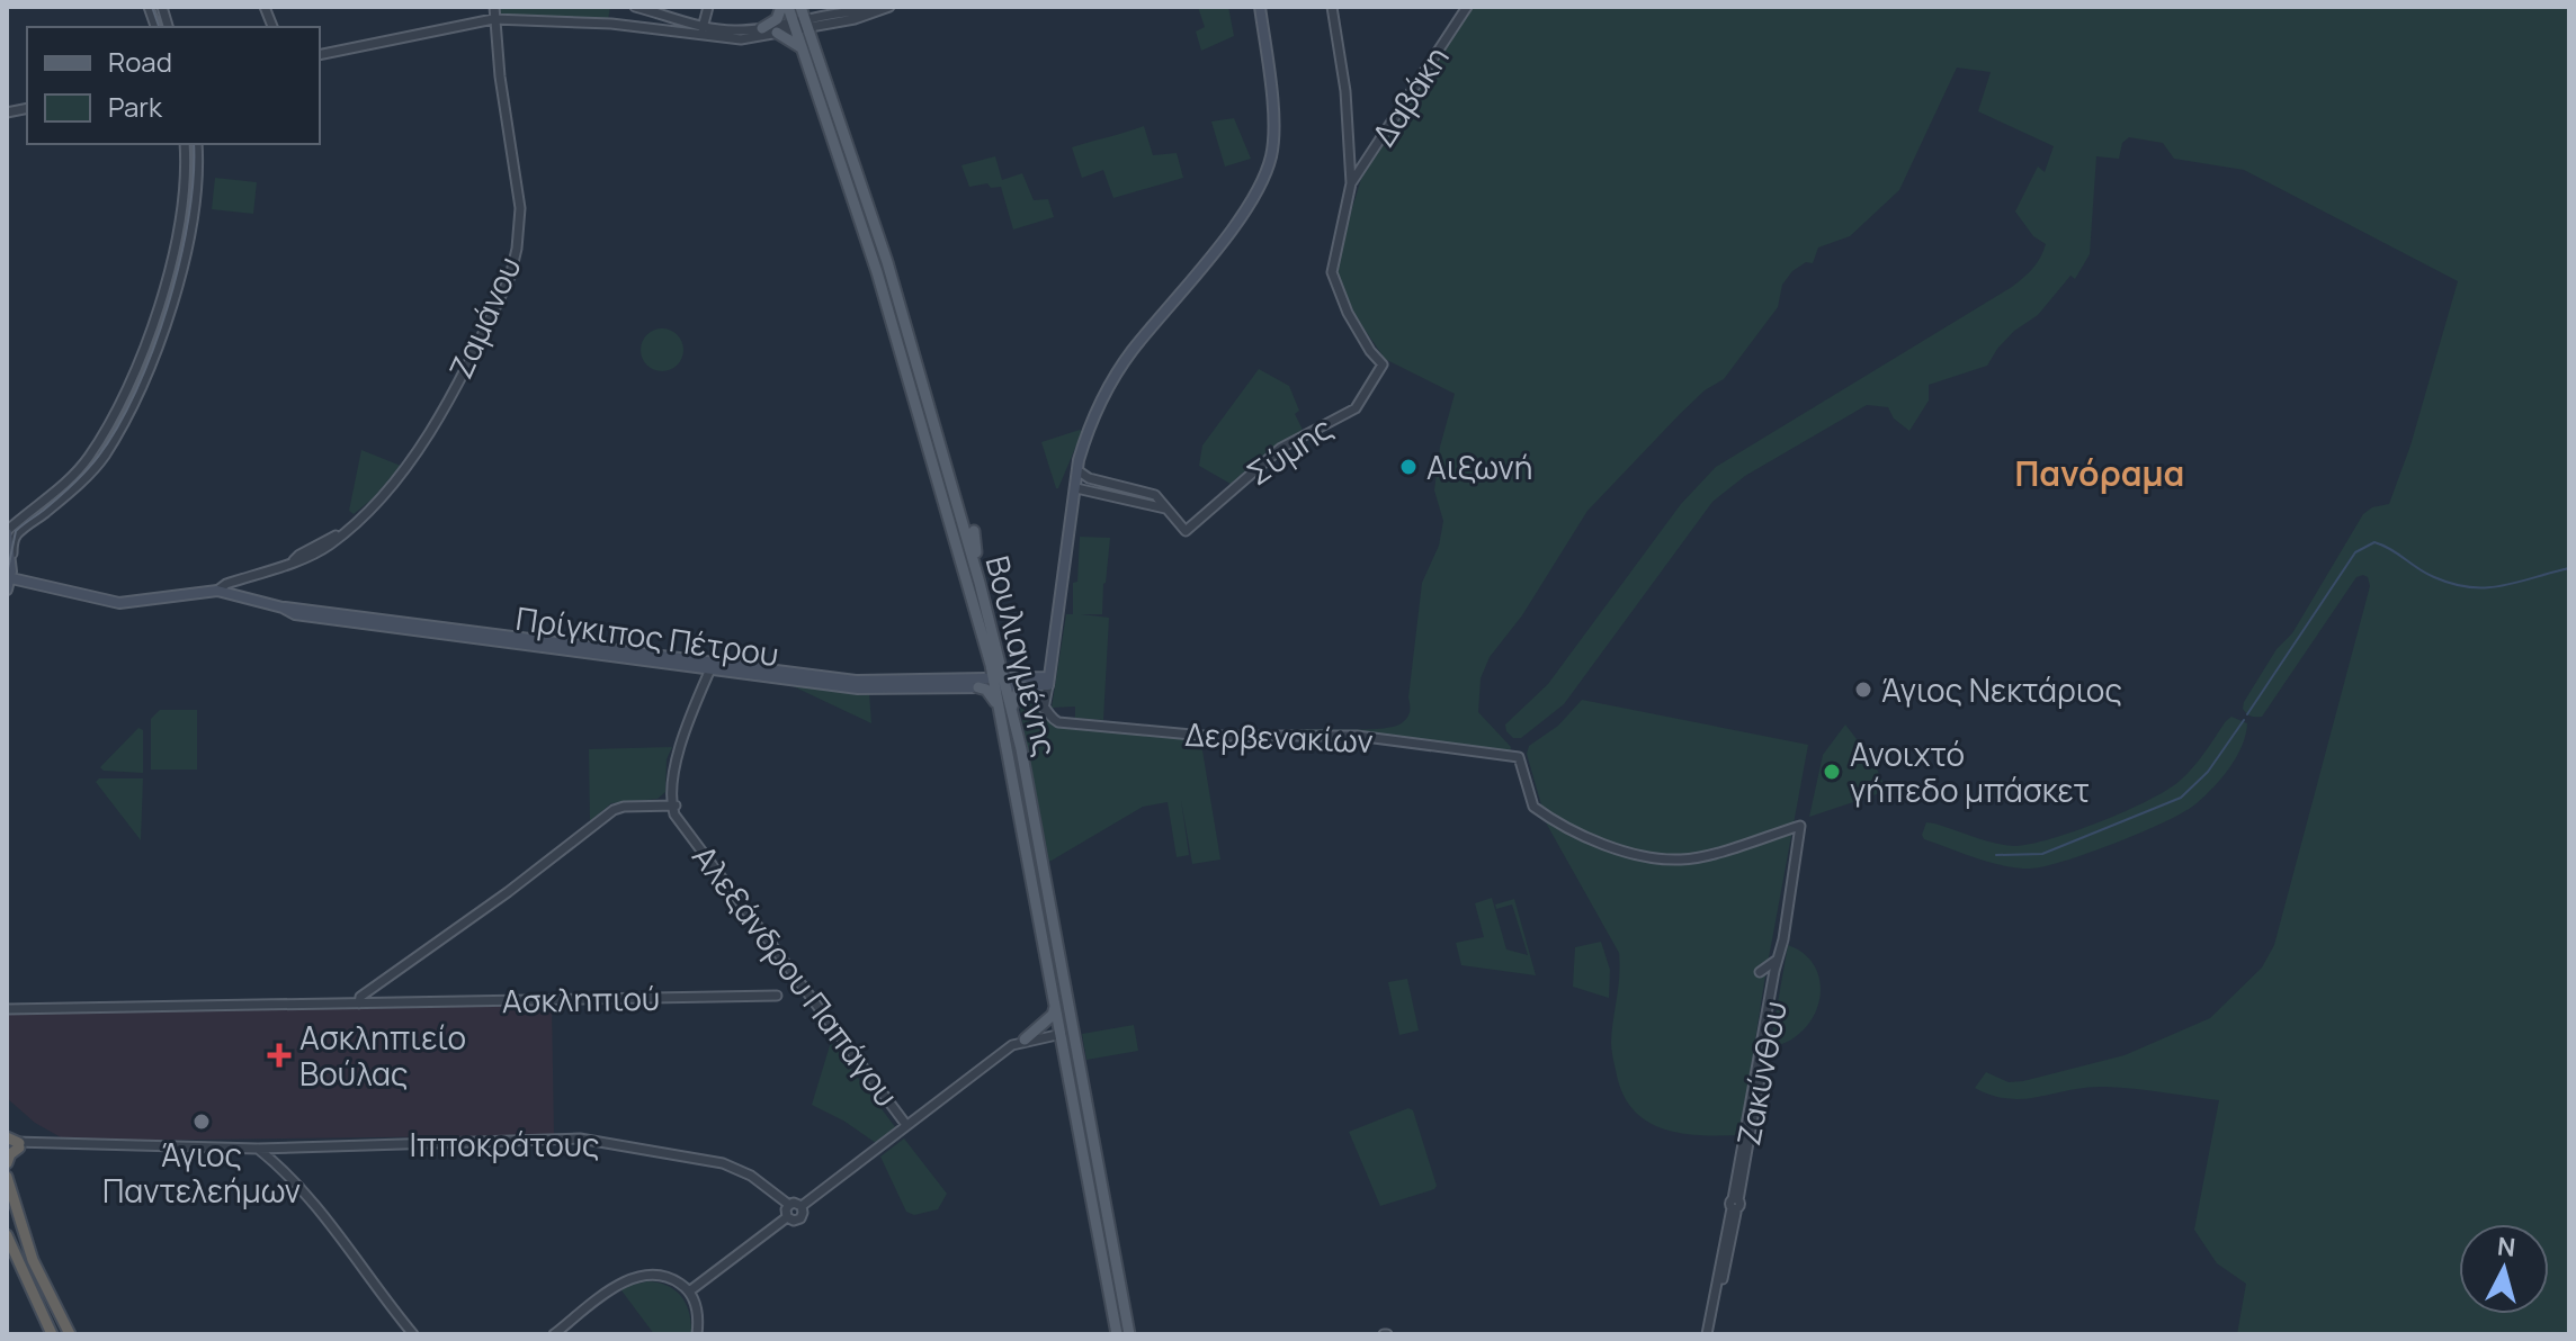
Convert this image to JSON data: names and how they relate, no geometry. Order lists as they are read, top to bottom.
{
  "streets": {
    "main road": ["Πρίγκιπος Πέτρου", "Βουλιαγμένης"],
    "street": [
      "Δαβάκη",
      "Ζαμάνου",
      "Σύμης",
      "Δερβενακίων",
      "Αλεξάνδρου Παπάγου",
      "Ασκληπιού",
      "Ζακύνθου",
      "Ιπποκράτους"
    ]
  },
  "crossings": [
    ["Δαβάκη", "Σύμης"],
    ["Ζαμάνου", "Πρίγκιπος Πέτρου"],
    ["Πρίγκιπος Πέτρου", "Βουλιαγμένης"],
    ["Δερβενακίων", "Ζακύνθου"]
  ],
  "districts": ["Πανόραμα"],
  "places": {
    "other": [
      "Αιξωνή",
      "Άγιος Νεκτάριος",
      "Ανοιχτό γήπεδο μπάσκετ",
      "Άγιος Παντελεήμων"
    ],
    "health": ["Ασκληπιείο Βούλας"]
  },
  "legend": ["Road", "Park"],
  "north": "top"
}
